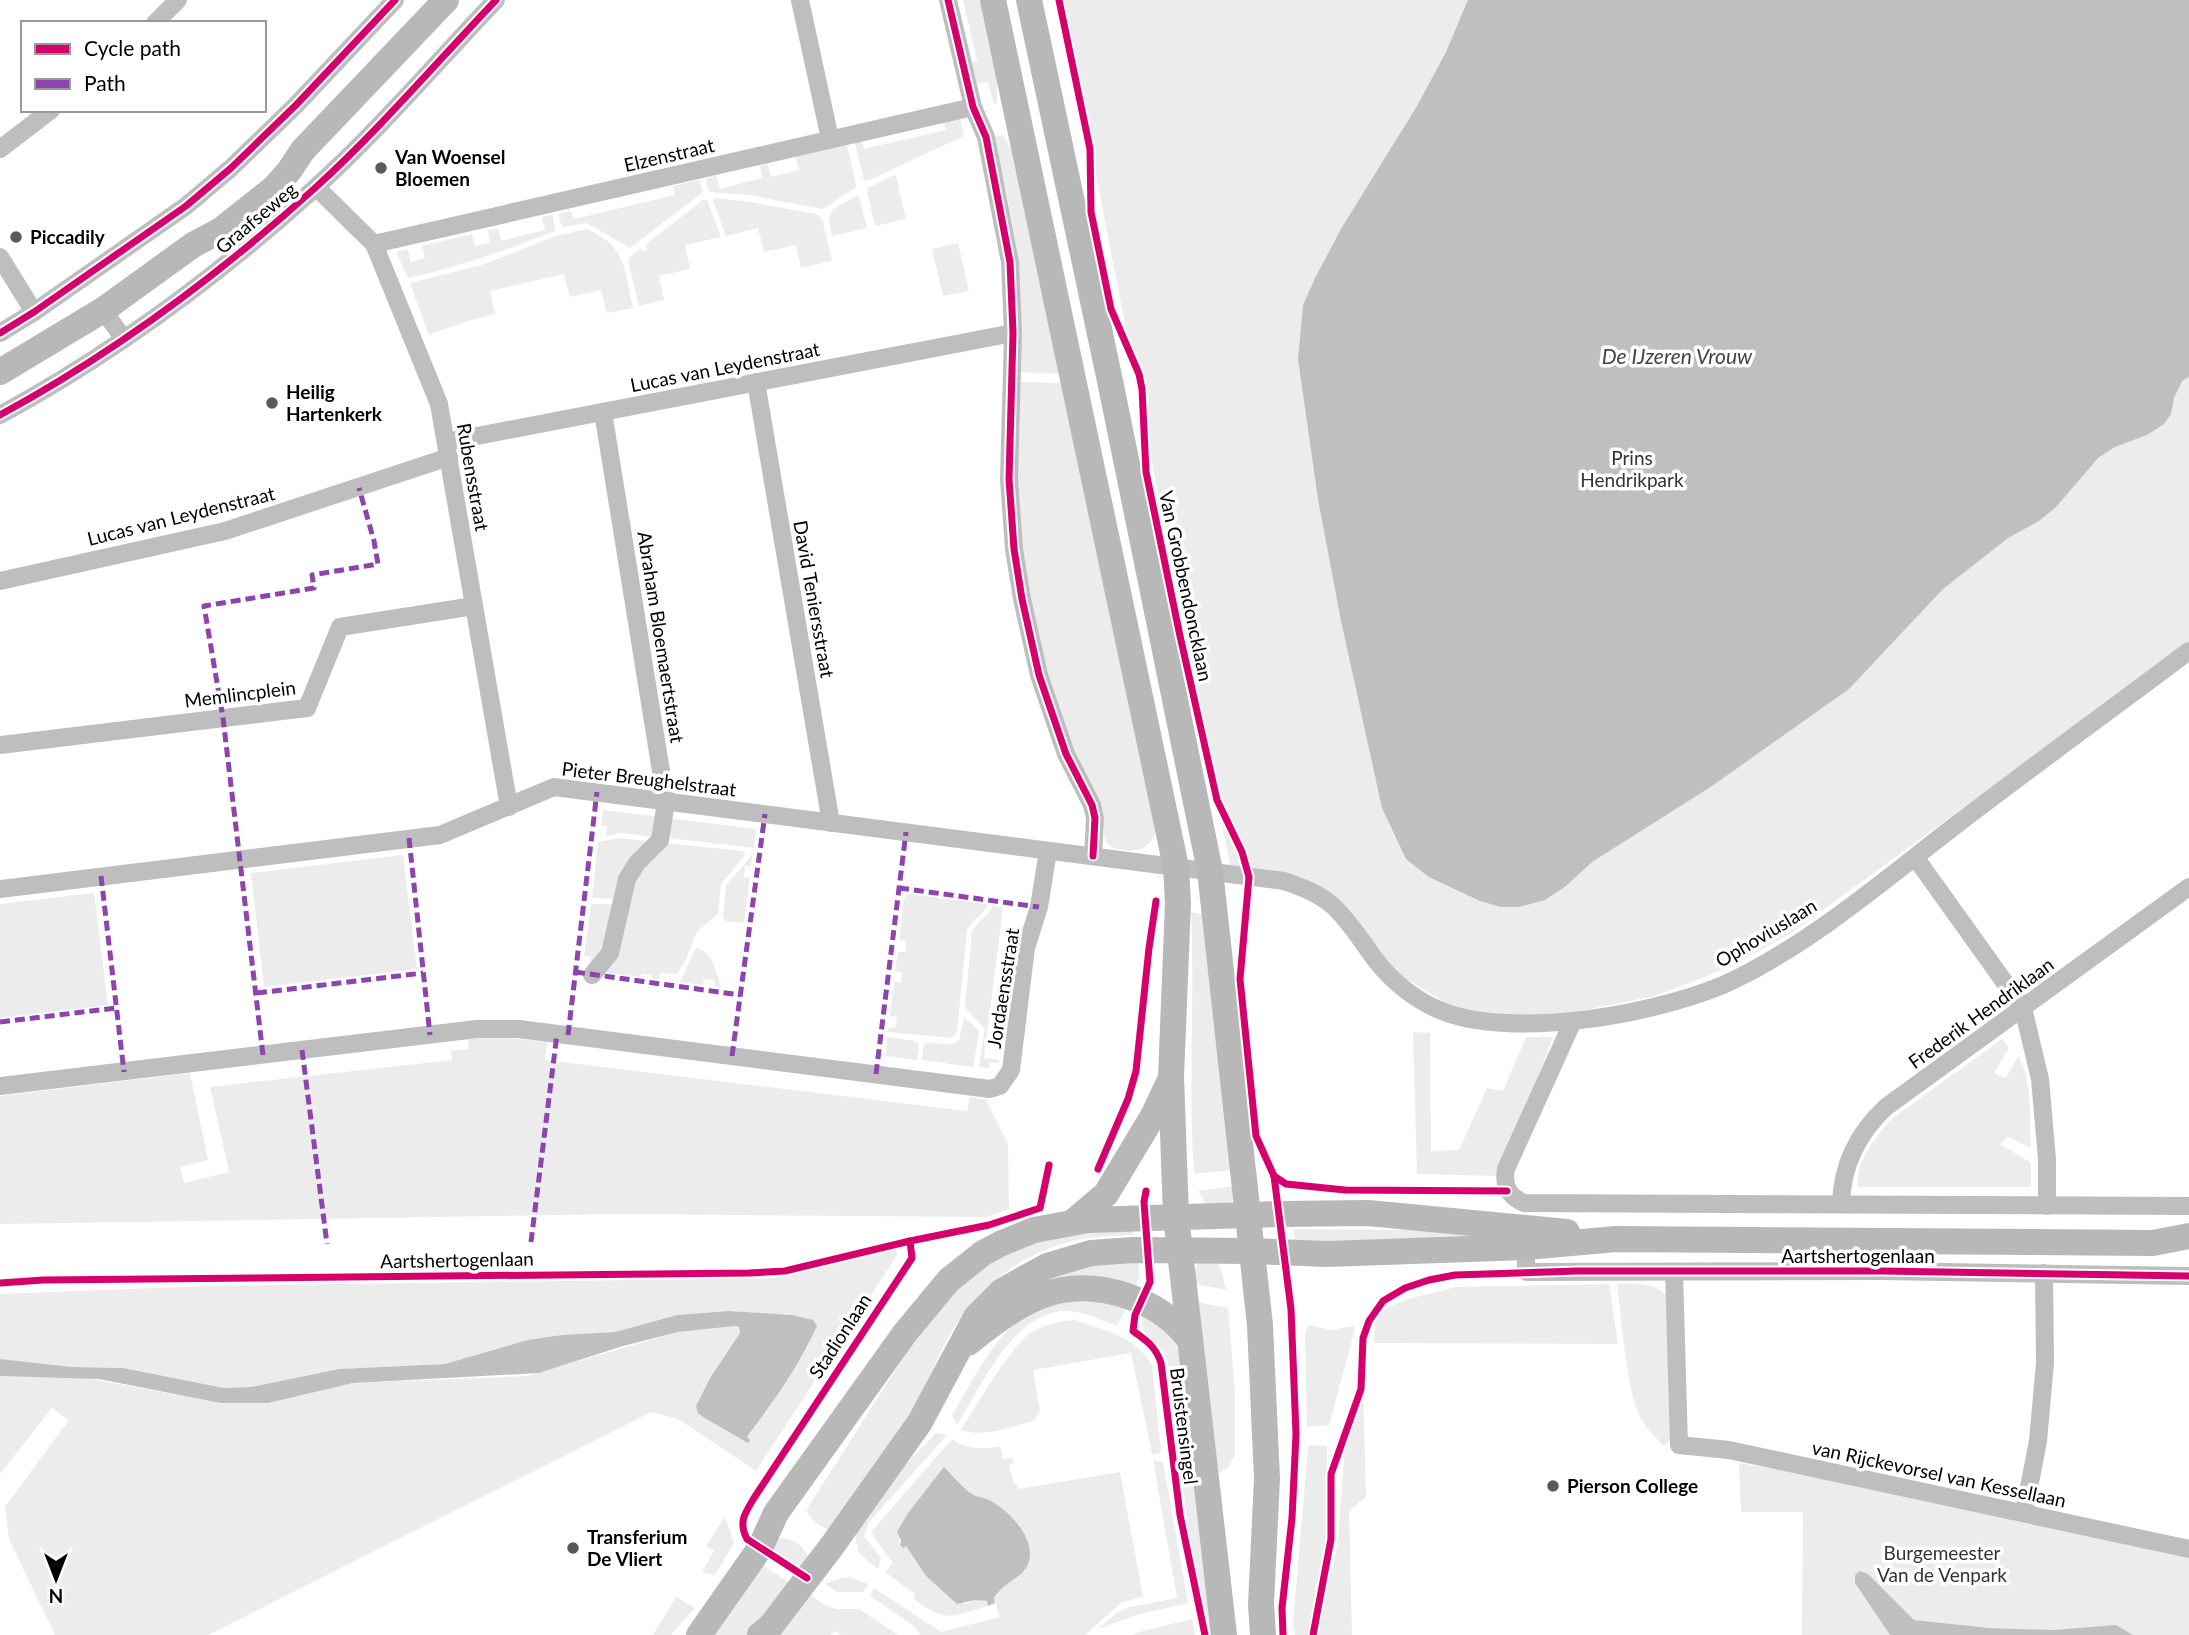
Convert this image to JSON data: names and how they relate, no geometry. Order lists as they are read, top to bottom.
{
  "streets": {
    "main road": [
      "Graafseweg",
      "Van Grobbendoncklaan",
      "Aartshertogenlaan",
      "Bruistensingel"
    ],
    "street": [
      "Elzenstraat",
      "Lucas van Leydenstraat",
      "Rubensstraat",
      "David Teniersstraat",
      "Abraham Bloemaertstraat",
      "Memlincplein",
      "Pieter Breughelstraat",
      "Ophoviuslaan",
      "Jordaensstraat",
      "Frederik Hendriklaan",
      "van Rijckevorsel van Kessellaan"
    ],
    "cycle path": ["Stadionlaan"]
  },
  "crossings": [
    ["Elzenstraat", "Rubensstraat"],
    ["Graafseweg", "Rubensstraat"],
    ["Lucas van Leydenstraat", "Rubensstraat"],
    ["Lucas van Leydenstraat", "David Teniersstraat"],
    ["Lucas van Leydenstraat", "Abraham Bloemaertstraat"],
    ["Rubensstraat", "Memlincplein"],
    ["Rubensstraat", "Pieter Breughelstraat"],
    ["Van Grobbendoncklaan", "Pieter Breughelstraat"],
    ["Van Grobbendoncklaan", "Ophoviuslaan"],
    ["Van Grobbendoncklaan", "Aartshertogenlaan"],
    ["David Teniersstraat", "Pieter Breughelstraat"],
    ["Abraham Bloemaertstraat", "Pieter Breughelstraat"],
    ["Pieter Breughelstraat", "Ophoviuslaan"],
    ["Pieter Breughelstraat", "Jordaensstraat"],
    ["Aartshertogenlaan", "van Rijckevorsel van Kessellaan"]
  ],
  "water": ["De IJzeren Vrouw"],
  "parks": ["Prins Hendrikpark", "Burgemeester Van de Venpark"],
  "places": [
    "Van Woensel Bloemen",
    "Piccadily",
    "Heilig Hartenkerk",
    "Pierson College",
    "Transferium De Vliert"
  ],
  "legend": ["Cycle path", "Path"],
  "north": "bottom"
}
